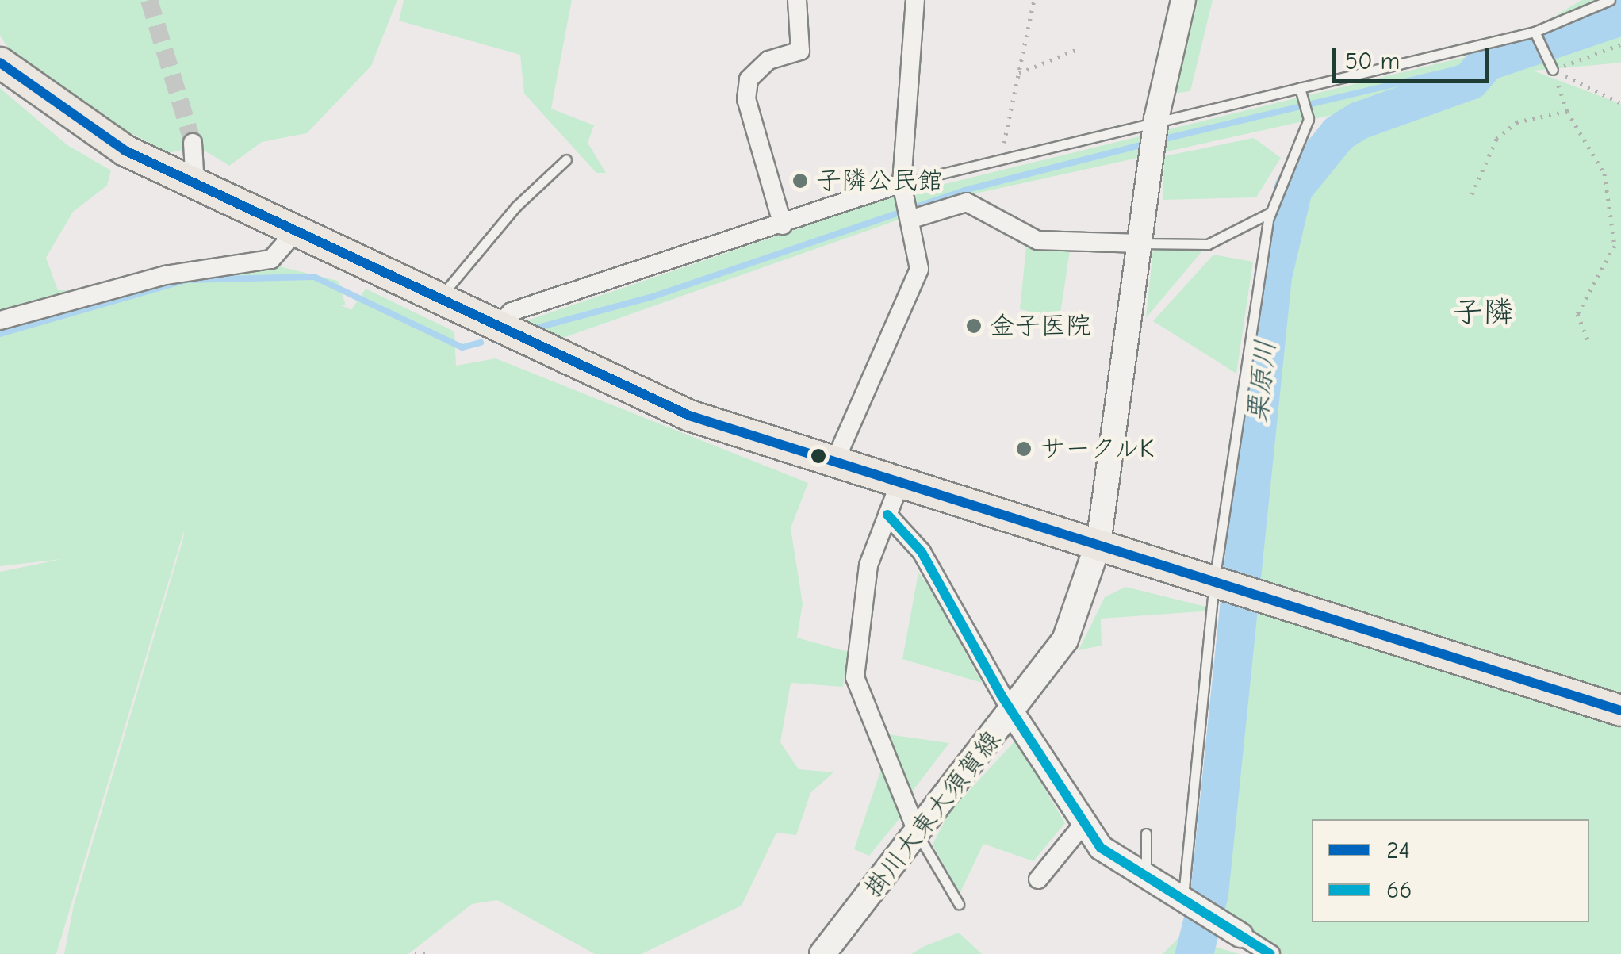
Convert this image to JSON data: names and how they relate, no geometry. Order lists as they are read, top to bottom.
{
  "streets": {
    "main road": ["掛川大東大須賀線"]
  },
  "districts": ["子隣"],
  "water": ["栗原川"],
  "places": ["子隣公民館", "金子医院", "サークルK"],
  "lines": ["transit line 24", "transit line 66"],
  "legend": ["24", "66"],
  "scale_bar": "50 m"
}
